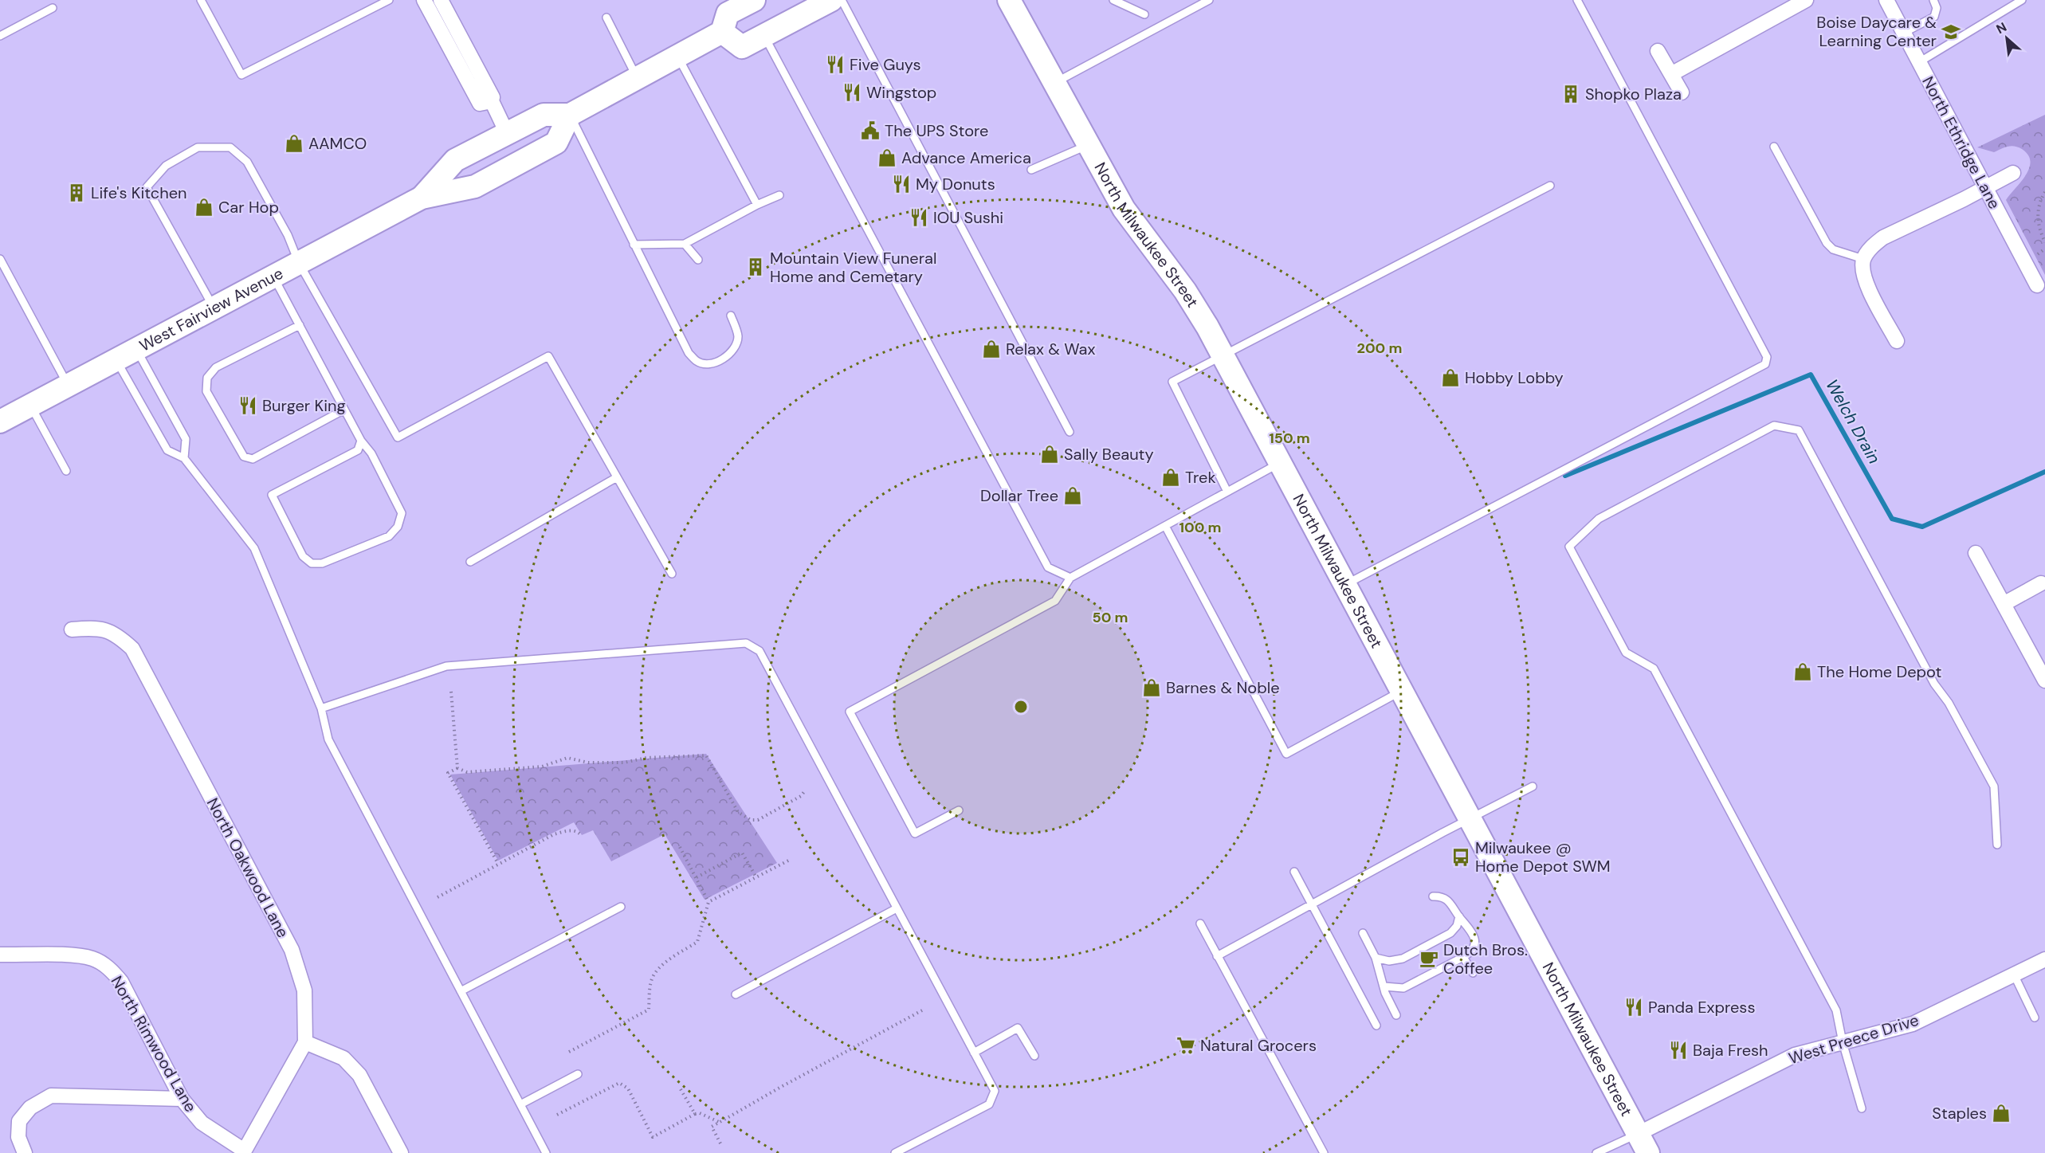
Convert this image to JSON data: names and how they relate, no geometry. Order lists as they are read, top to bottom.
{
  "streets": {
    "main road": ["North Milwaukee Street", "West Fairview Avenue"],
    "street": [
      "North Ethridge Lane",
      "North Oakwood Lane",
      "West Preece Drive",
      "North Rimwood Lane"
    ]
  },
  "crossings": [
    ["North Milwaukee Street", "West Preece Drive"]
  ],
  "water": ["Welch Drain"],
  "places": {
    "school or university": ["Boise Daycare & Learning Center"],
    "restaurant": [
      "Five Guys",
      "Wingstop",
      "My Donuts",
      "IOU Sushi",
      "Burger King",
      "Panda Express",
      "Baja Fresh"
    ],
    "building": ["Shopko Plaza", "Life's Kitchen", "Mountain View Funeral Home and Cemetary"],
    "public building": ["The UPS Store"],
    "shop": [
      "AAMCO",
      "Advance America",
      "Car Hop",
      "Relax & Wax",
      "Hobby Lobby",
      "Sally Beauty",
      "Trek",
      "Dollar Tree",
      "The Home Depot",
      "Barnes & Noble",
      "Staples"
    ],
    "bus stop": ["Milwaukee @ Home Depot SWM"],
    "cafe": ["Dutch Bros. Coffee"],
    "supermarket": ["Natural Grocers"]
  },
  "north": "top left",
  "rings": [
    "200 m",
    "150 m",
    "100 m",
    "50 m"
  ]
}
